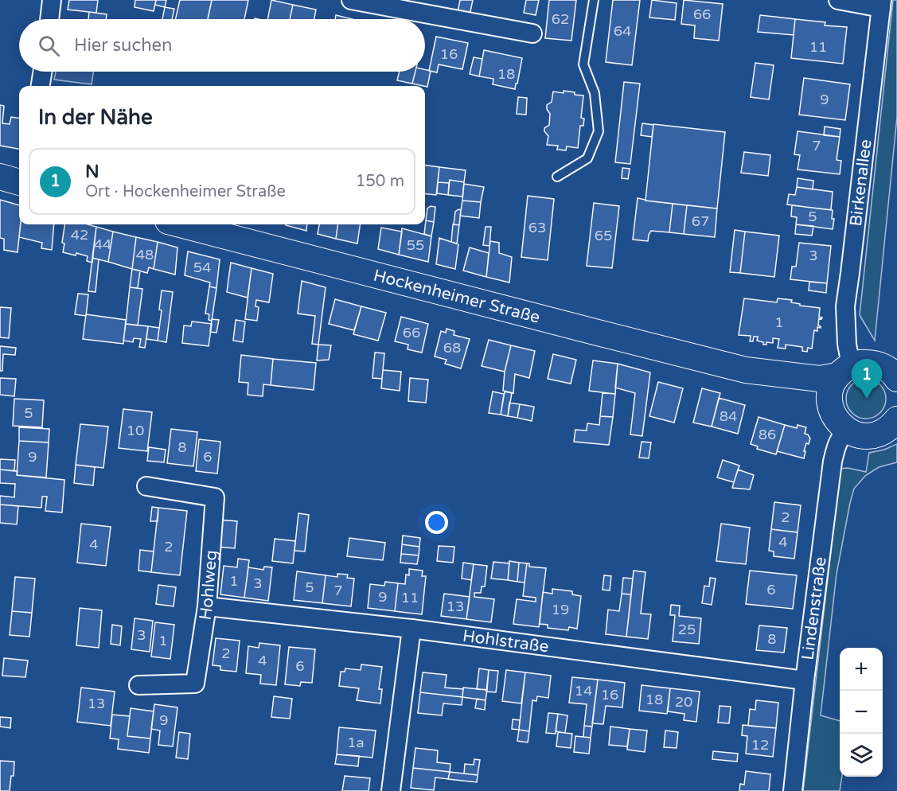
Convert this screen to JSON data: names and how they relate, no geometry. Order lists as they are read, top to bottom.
{
  "streets": {
    "street": [
      "Birkenallee",
      "Hockenheimer Straße",
      "Hohlweg",
      "Lindenstraße",
      "Hohlstraße"
    ]
  },
  "crossings": [
    ["Birkenallee", "Hockenheimer Straße"],
    ["Hockenheimer Straße", "Lindenstraße"],
    ["Hohlweg", "Hohlstraße"],
    ["Lindenstraße", "Hohlstraße"]
  ],
  "house_numbers": [
    "66",
    "62",
    "64",
    "11",
    "16",
    "18",
    "9",
    "7",
    "5",
    "67",
    "63",
    "42",
    "65",
    "44",
    "55",
    "48",
    "3",
    "54",
    "1",
    "66",
    "68",
    "5",
    "84",
    "10",
    "86",
    "8",
    "9",
    "6",
    "2",
    "4",
    "4",
    "2",
    "1",
    "3",
    "5",
    "6",
    "7",
    "9",
    "11",
    "13",
    "19",
    "25",
    "3",
    "8",
    "1",
    "2",
    "4",
    "6",
    "14",
    "16",
    "18",
    "20",
    "13",
    "9",
    "1a",
    "12"
  ],
  "page": {
    "search": "Hier suchen",
    "heading": "In der Nähe",
    "list": [
      {
        "mark": "1",
        "name": "N",
        "note": "Ort · Hockenheimer Straße",
        "value": "150 m"
      }
    ],
    "pins": "1",
    "map_buttons": ["+", "−"]
  }
}
